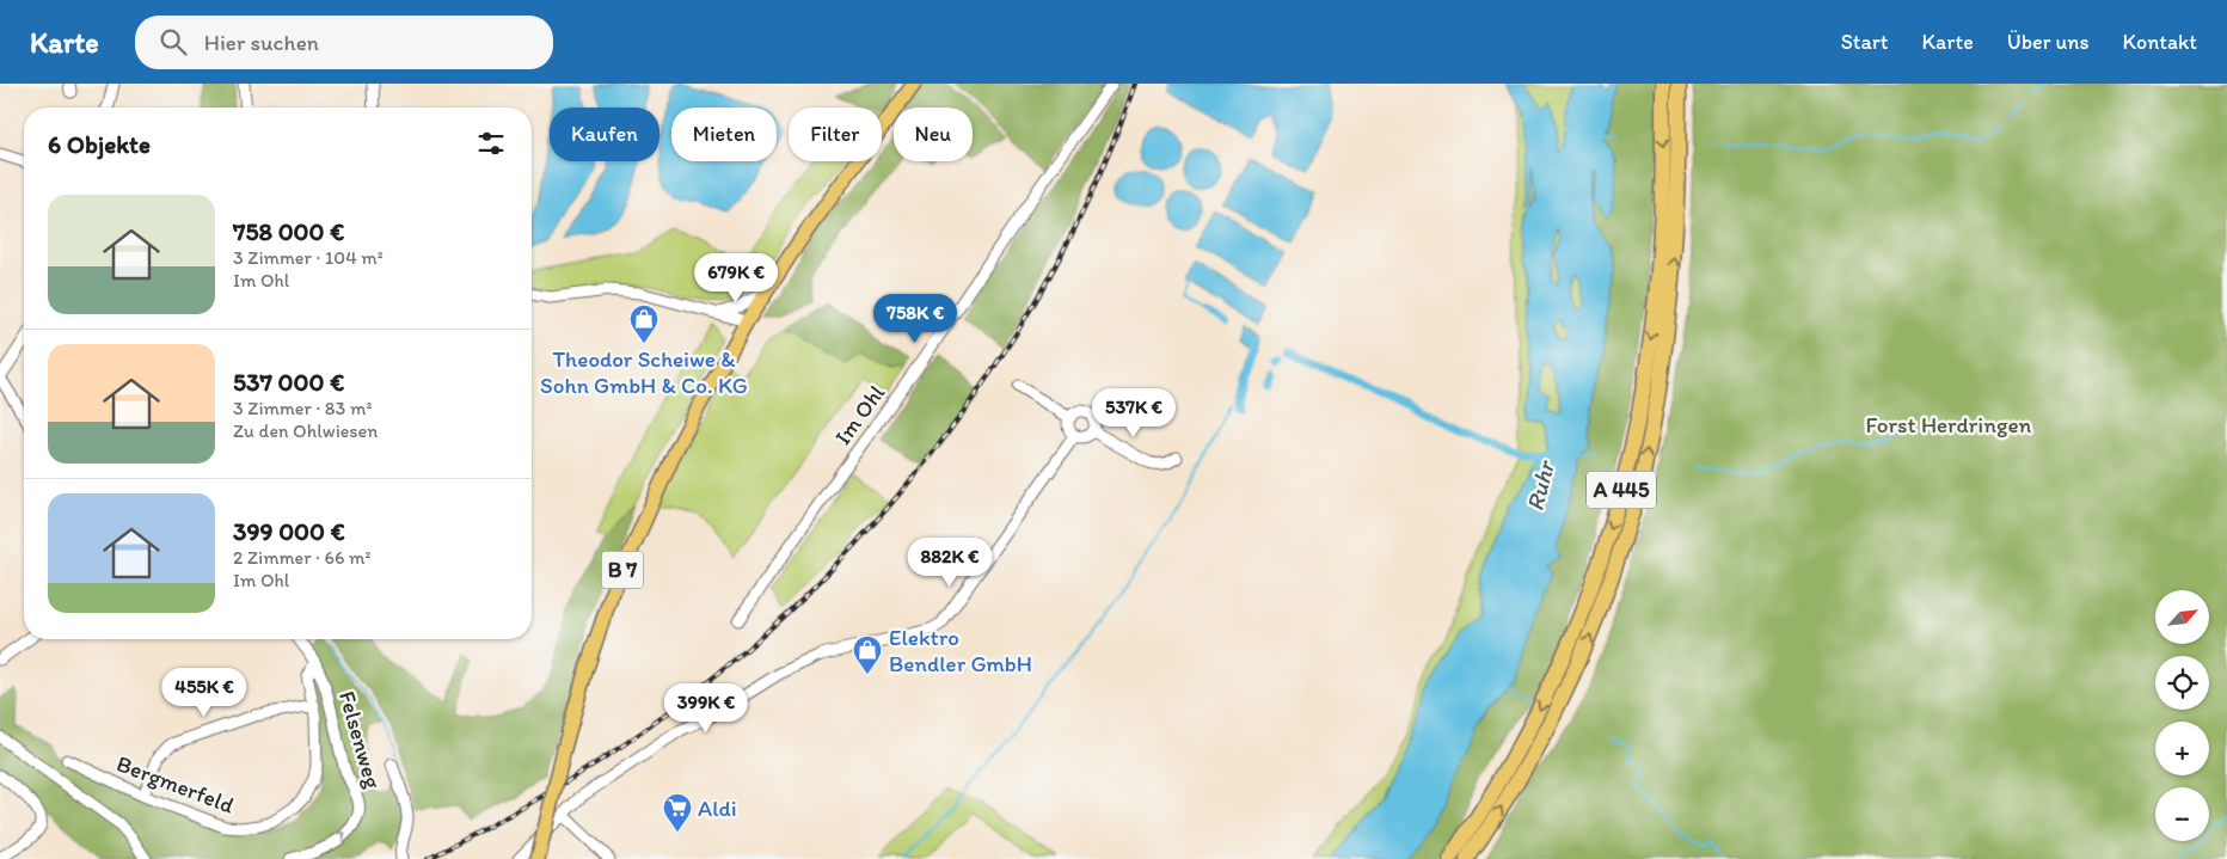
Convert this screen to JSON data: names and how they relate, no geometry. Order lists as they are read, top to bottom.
{
  "streets": {
    "highway": ["A 445"],
    "main road": ["B 7"],
    "street": ["Im Ohl", "Felsenweg", "Bergmerfeld"]
  },
  "crossings": [
    ["Felsenweg", "Bergmerfeld"]
  ],
  "water": ["Ruhr"],
  "parks": ["Forst Herdringen"],
  "places": {
    "shop": ["Theodor Scheiwe & Sohn GmbH & Co. KG", "Elektro Bendler GmbH"],
    "supermarket": ["Aldi"]
  },
  "north": "top right",
  "page": {
    "header": "Karte",
    "search": "Hier suchen",
    "nav": [
      "Start",
      "Karte",
      "Über uns",
      "Kontakt"
    ],
    "chip": [
      "Kaufen",
      "Mieten",
      "Filter",
      "Neu"
    ],
    "heading": "6 Objekte",
    "list": [
      {
        "name": "758 000 €",
        "note": "3 Zimmer · 104 m² · Im Ohl"
      },
      {
        "name": "537 000 €",
        "note": "3 Zimmer · 83 m² · Zu den Ohlwiesen"
      },
      {
        "name": "399 000 €",
        "note": "2 Zimmer · 66 m² · Im Ohl"
      }
    ],
    "price": [
      "679K €",
      "758K €",
      "537K €",
      "882K €",
      "455K €",
      "399K €"
    ],
    "map_buttons": ["+", "−"]
  }
}
